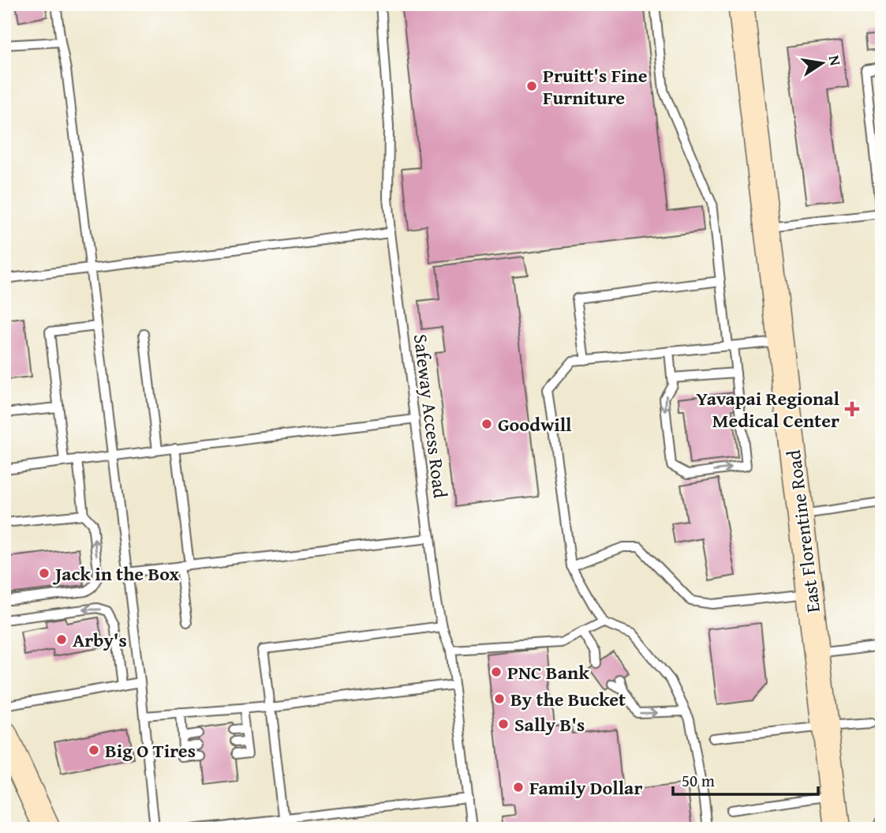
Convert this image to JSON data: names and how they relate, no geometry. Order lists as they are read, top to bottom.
{
  "streets": {
    "street": ["East Florentine Road"],
    "lane": ["Safeway Access Road"]
  },
  "places": {
    "other": [
      "Pruitt's Fine Furniture",
      "Goodwill",
      "Jack in the Box",
      "Arby's",
      "PNC Bank",
      "By the Bucket",
      "Sally B's",
      "Big O Tires",
      "Family Dollar"
    ],
    "health": ["Yavapai Regional Medical Center"]
  },
  "scale_bar": "50 m",
  "north": "right"
}
